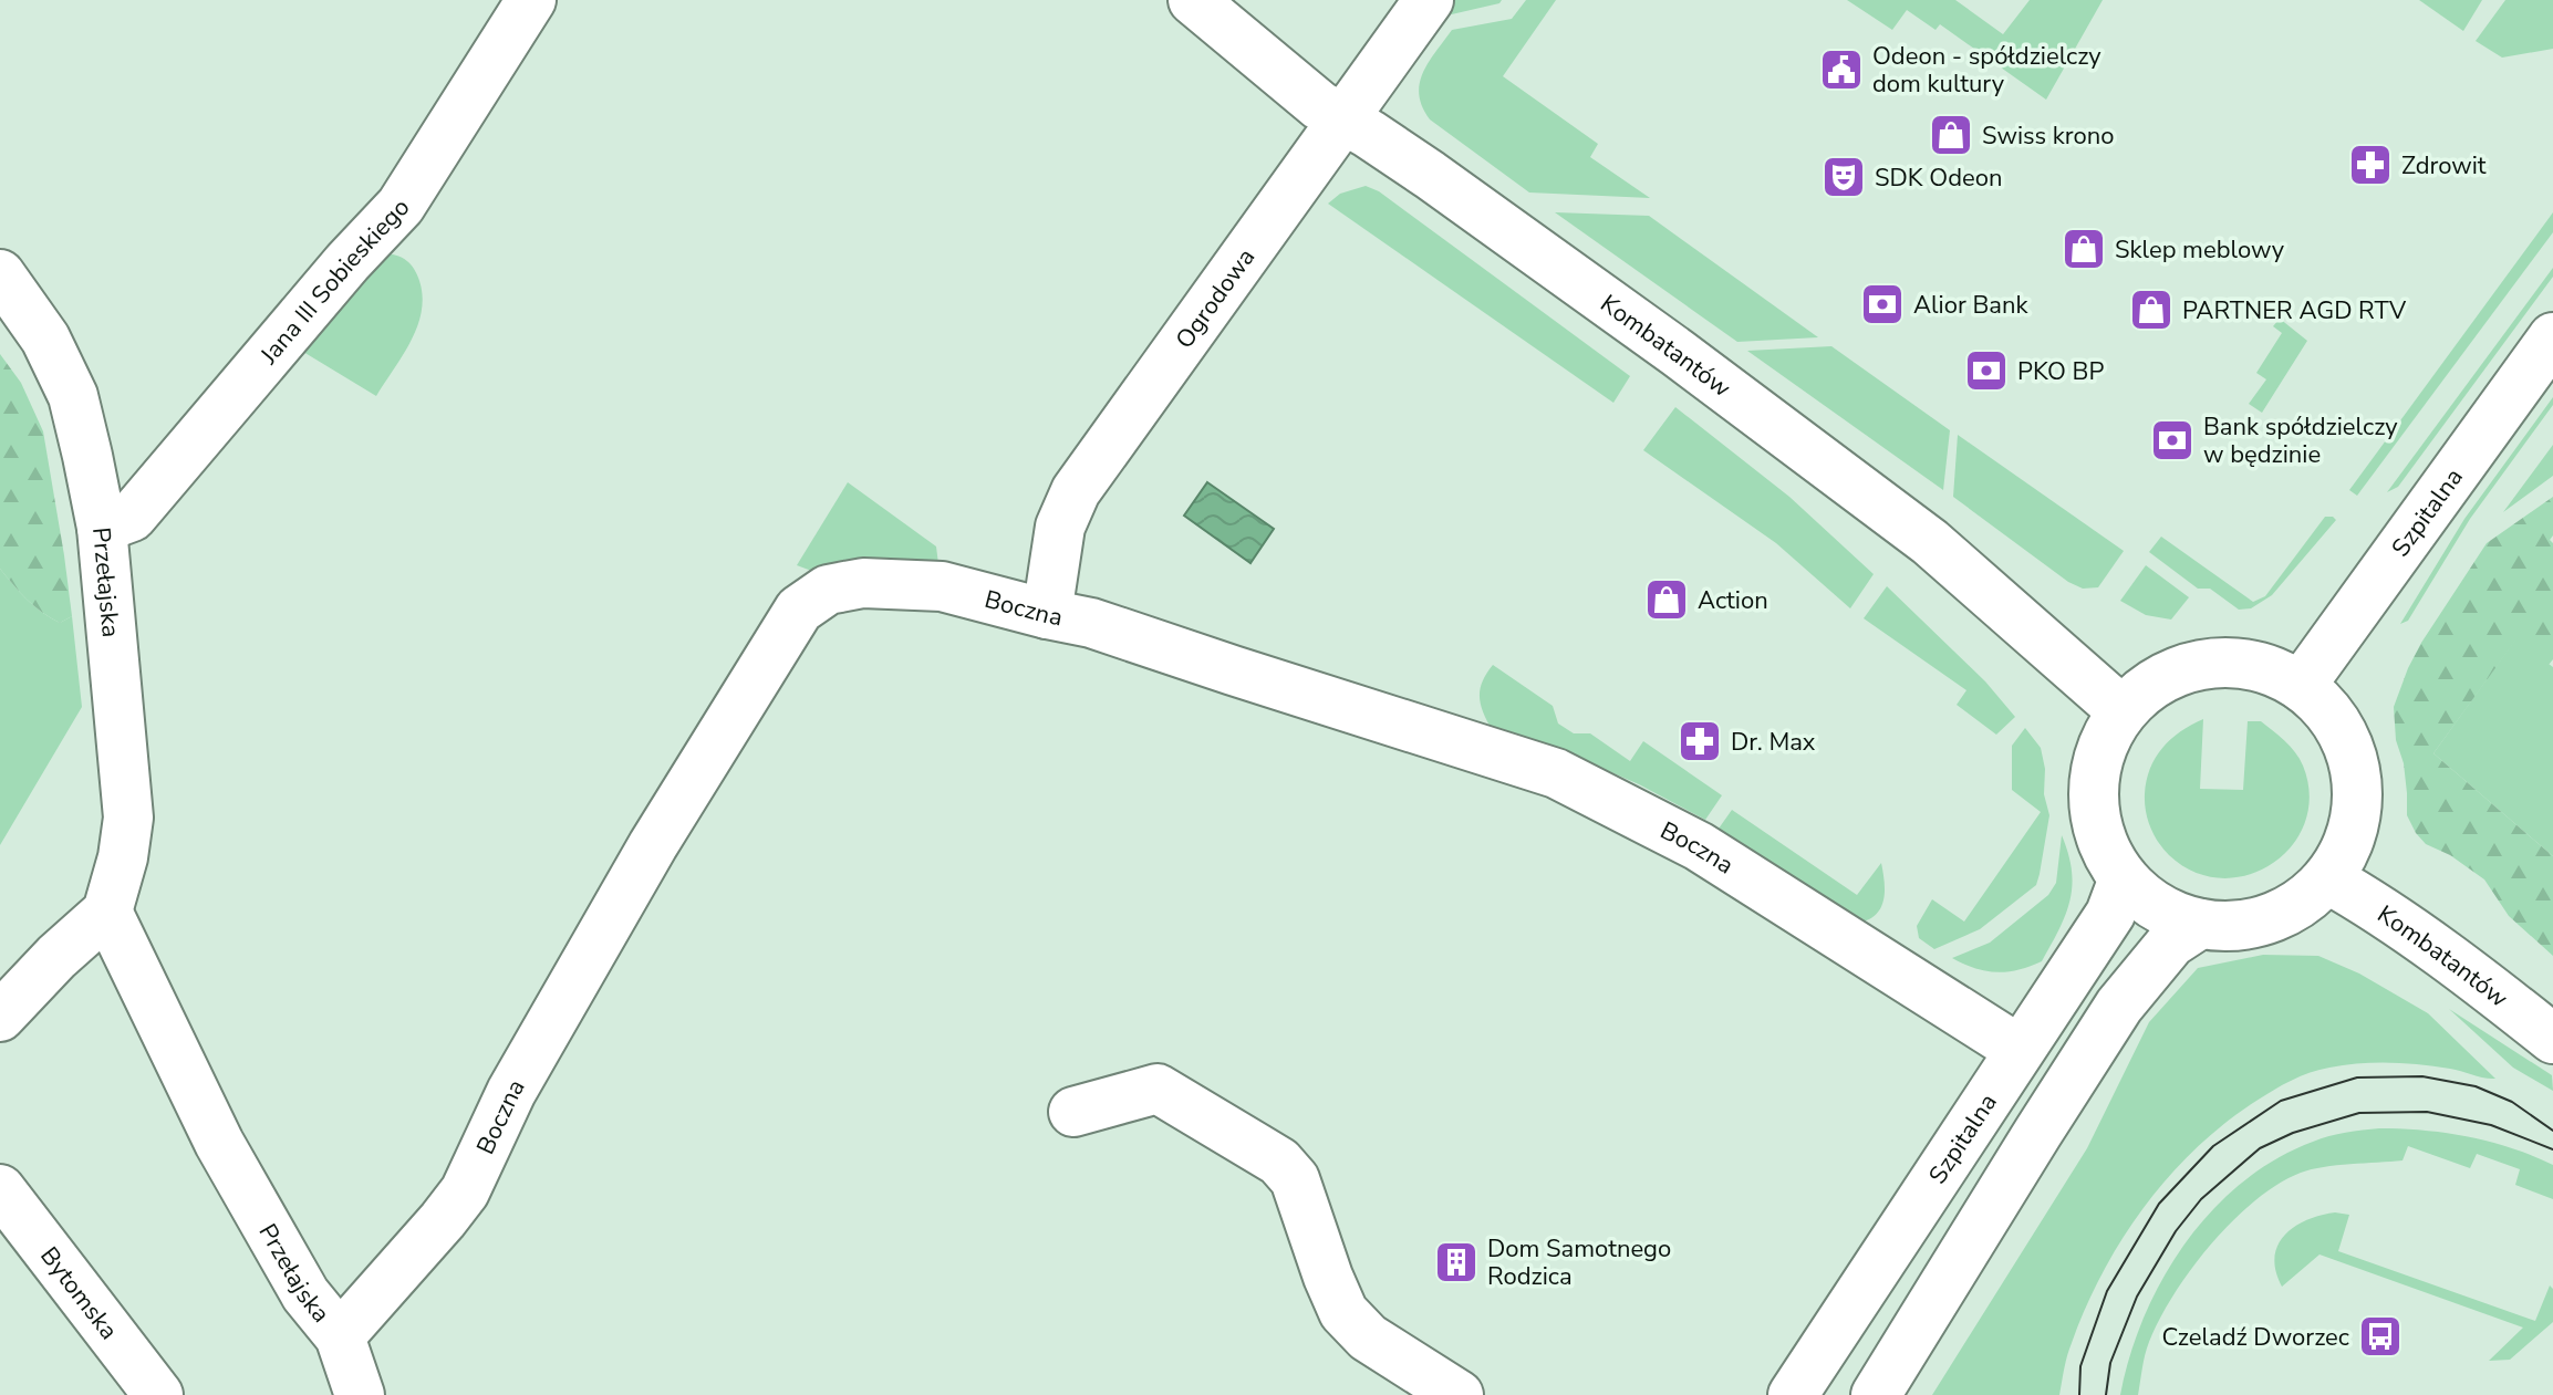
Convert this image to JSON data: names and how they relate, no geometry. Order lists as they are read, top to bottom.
{
  "streets": {
    "street": [
      "Jana III Sobieskiego",
      "Ogrodowa",
      "Kombatantów",
      "Szpitalna",
      "Przełajska",
      "Boczna",
      "Bytomska"
    ]
  },
  "crossings": [
    ["Jana III Sobieskiego", "Przełajska"],
    ["Ogrodowa", "Kombatantów"],
    ["Ogrodowa", "Boczna"],
    ["Kombatantów", "Szpitalna"],
    ["Szpitalna", "Boczna"],
    ["Przełajska", "Boczna"]
  ],
  "places": {
    "public building": ["Odeon - spółdzielczy dom kultury"],
    "shop": [
      "Swiss krono",
      "Sklep meblowy",
      "PARTNER AGD RTV",
      "Action"
    ],
    "pharmacy": ["Zdrowit", "Dr. Max"],
    "theatre": ["SDK Odeon"],
    "bank": ["Alior Bank", "PKO BP", "Bank spółdzielczy w będzinie"],
    "building": ["Dom Samotnego Rodzica"],
    "bus stop": ["Czeladź Dworzec"]
  }
}
